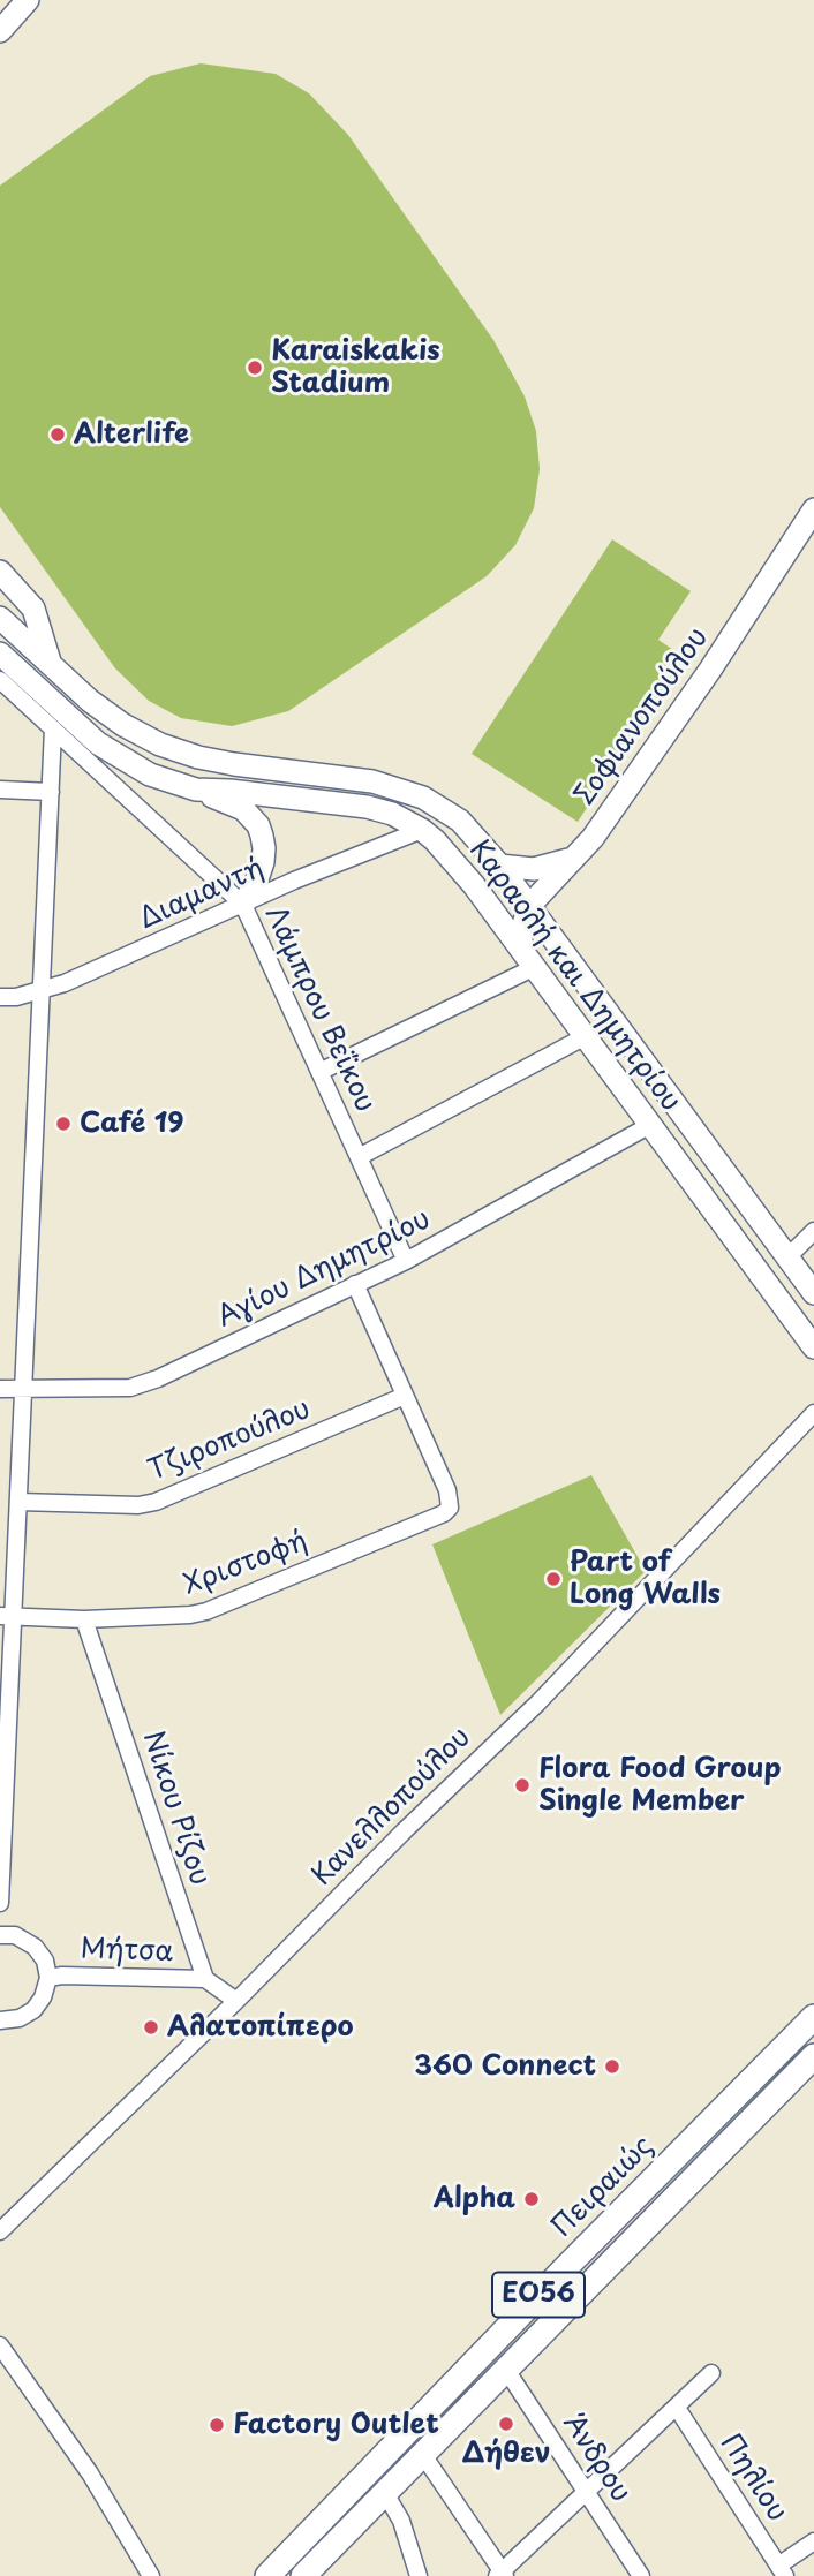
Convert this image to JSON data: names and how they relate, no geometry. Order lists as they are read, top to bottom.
{
  "streets": {
    "main road": [
      "Σοφιανοπούλου",
      "Καραολή και Δημητρίου",
      "Πειραιώς",
      "ΕΟ56"
    ],
    "street": [
      "Διαμαντή",
      "Λάμπρου Βεΐκου",
      "Αγίου Δημητρίου",
      "Τζιροπούλου",
      "Χριστοφή",
      "Κανελλοπούλου",
      "Νίκου Ρίζου",
      "Μήτσα",
      "Άνδρου",
      "Πηλίου"
    ]
  },
  "crossings": [
    ["Σοφιανοπούλου", "Καραολή και Δημητρίου"],
    ["Διαμαντή", "Καραολή και Δημητρίου"],
    ["Διαμαντή", "Λάμπρου Βεΐκου"],
    ["Καραολή και Δημητρίου", "Λάμπρου Βεΐκου"],
    ["Καραολή και Δημητρίου", "Αγίου Δημητρίου"],
    ["Λάμπρου Βεΐκου", "Αγίου Δημητρίου"],
    ["Τζιροπούλου", "Χριστοφή"],
    ["Χριστοφή", "Νίκου Ρίζου"],
    ["Νίκου Ρίζου", "Μήτσα"],
    ["Πειραιώς", "Άνδρου"]
  ],
  "places": [
    "Karaiskakis Stadium",
    "Alterlife",
    "Café 19",
    "Part of Long Walls",
    "Flora Food Group Single Member",
    "Αλατοπίπερο",
    "360 Connect",
    "Alpha",
    "Δήθεν",
    "Factory Outlet"
  ]
}
